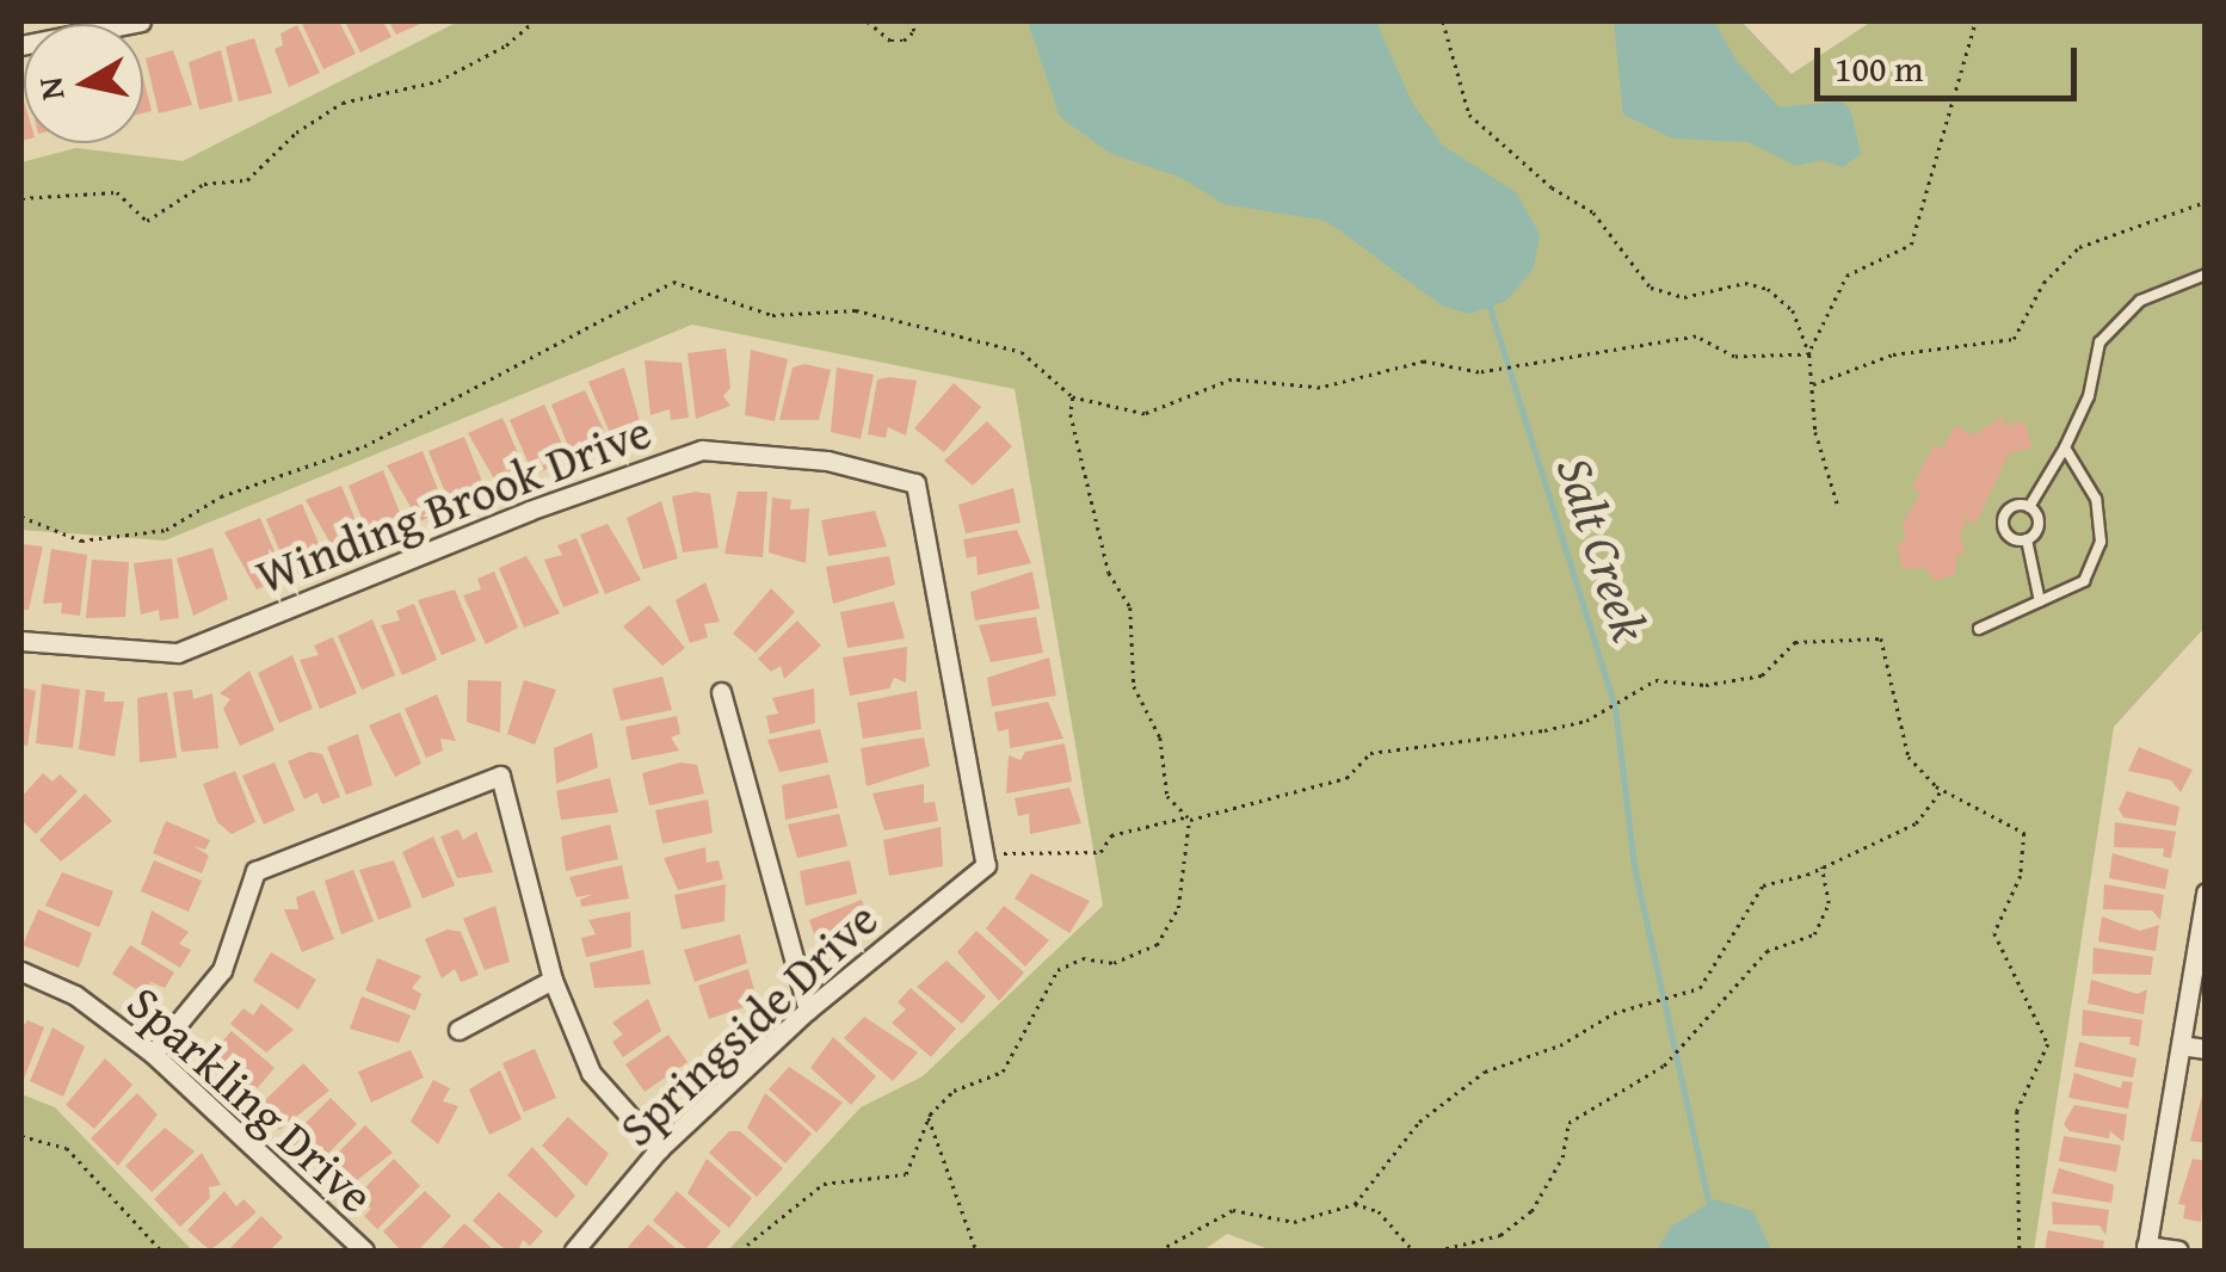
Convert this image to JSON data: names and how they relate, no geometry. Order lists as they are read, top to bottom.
{
  "streets": {
    "street": ["Winding Brook Drive", "Springside Drive", "Sparkling Drive"]
  },
  "crossings": [
    ["Winding Brook Drive", "Springside Drive"]
  ],
  "water": ["Salt Creek"],
  "scale_bar": "100 m",
  "north": "left"
}
